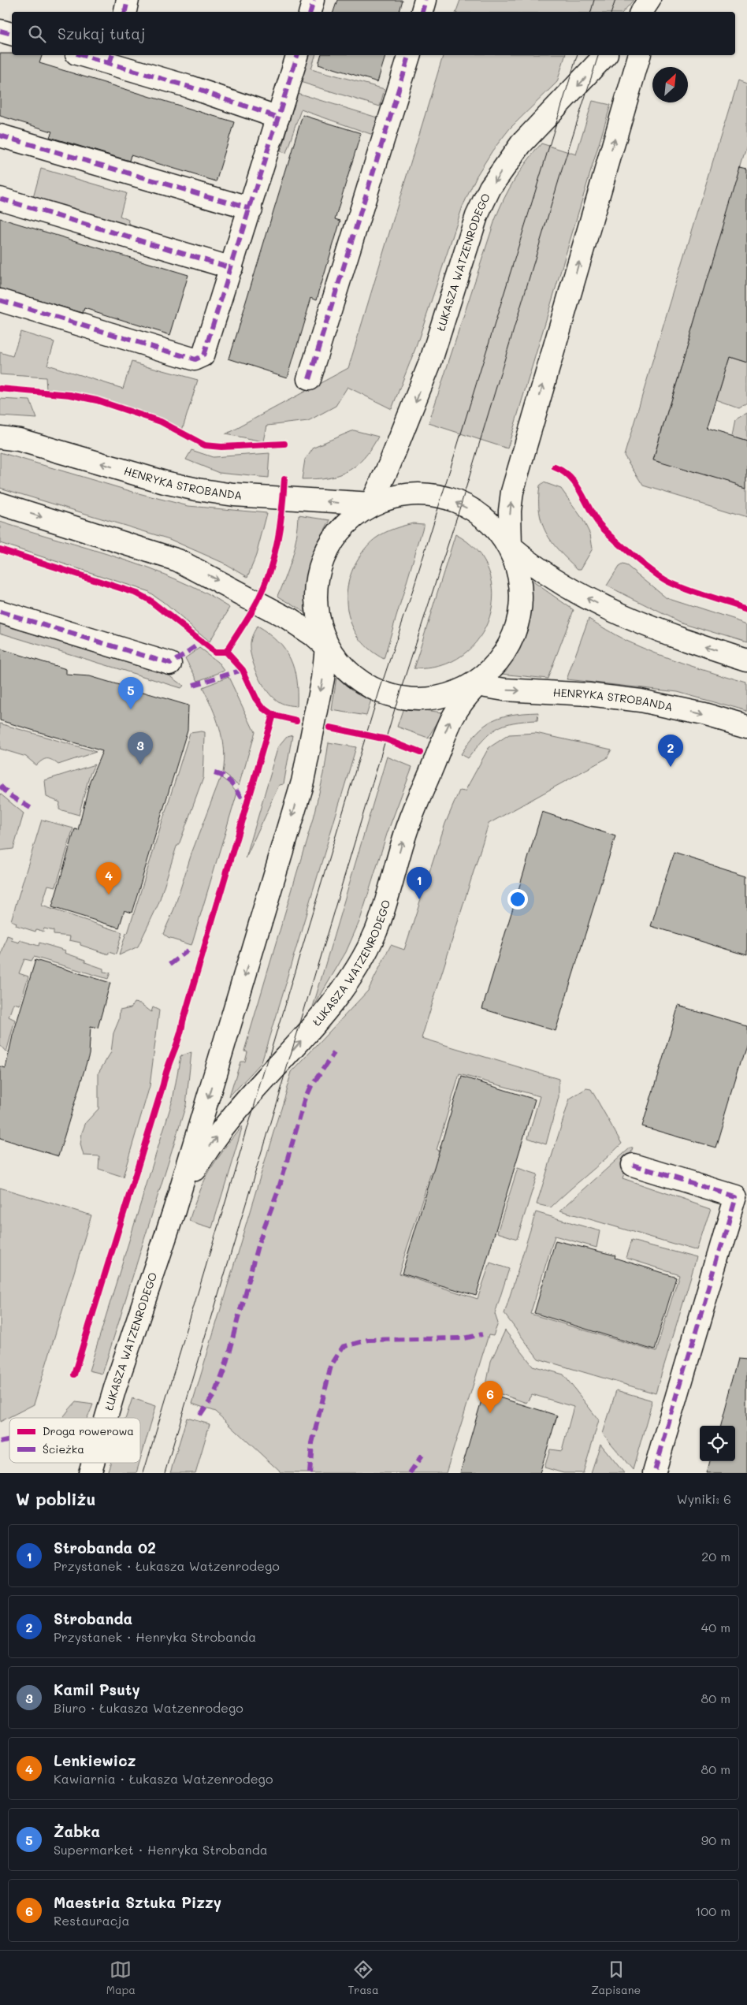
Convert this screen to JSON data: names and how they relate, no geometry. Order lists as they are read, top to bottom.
{
  "streets": {
    "street": ["ŁUKASZA WATZENRODEGO", "HENRYKA STROBANDA"]
  },
  "crossings": [
    ["ŁUKASZA WATZENRODEGO", "HENRYKA STROBANDA"]
  ],
  "legend": ["Droga rowerowa", "Ścieżka"],
  "north": "top right",
  "page": {
    "search": "Szukaj tutaj",
    "pins": [
      "5",
      "3",
      "2",
      "4",
      "1",
      "6"
    ],
    "heading": ["W pobliżu", "Wyniki: 6"],
    "list": [
      {
        "mark": "1",
        "name": "Strobanda 02",
        "note": "Przystanek · Łukasza Watzenrodego",
        "value": "20 m"
      },
      {
        "mark": "2",
        "name": "Strobanda",
        "note": "Przystanek · Henryka Strobanda",
        "value": "40 m"
      },
      {
        "mark": "3",
        "name": "Kamil Psuty",
        "note": "Biuro · Łukasza Watzenrodego",
        "value": "80 m"
      },
      {
        "mark": "4",
        "name": "Lenkiewicz",
        "note": "Kawiarnia · Łukasza Watzenrodego",
        "value": "80 m"
      },
      {
        "mark": "5",
        "name": "Żabka",
        "note": "Supermarket · Henryka Strobanda",
        "value": "90 m"
      },
      {
        "mark": "6",
        "name": "Maestria Sztuka Pizzy",
        "note": "Restauracja",
        "value": "100 m"
      }
    ],
    "nav": ["Mapa", "Trasa", "Zapisane"]
  }
}
